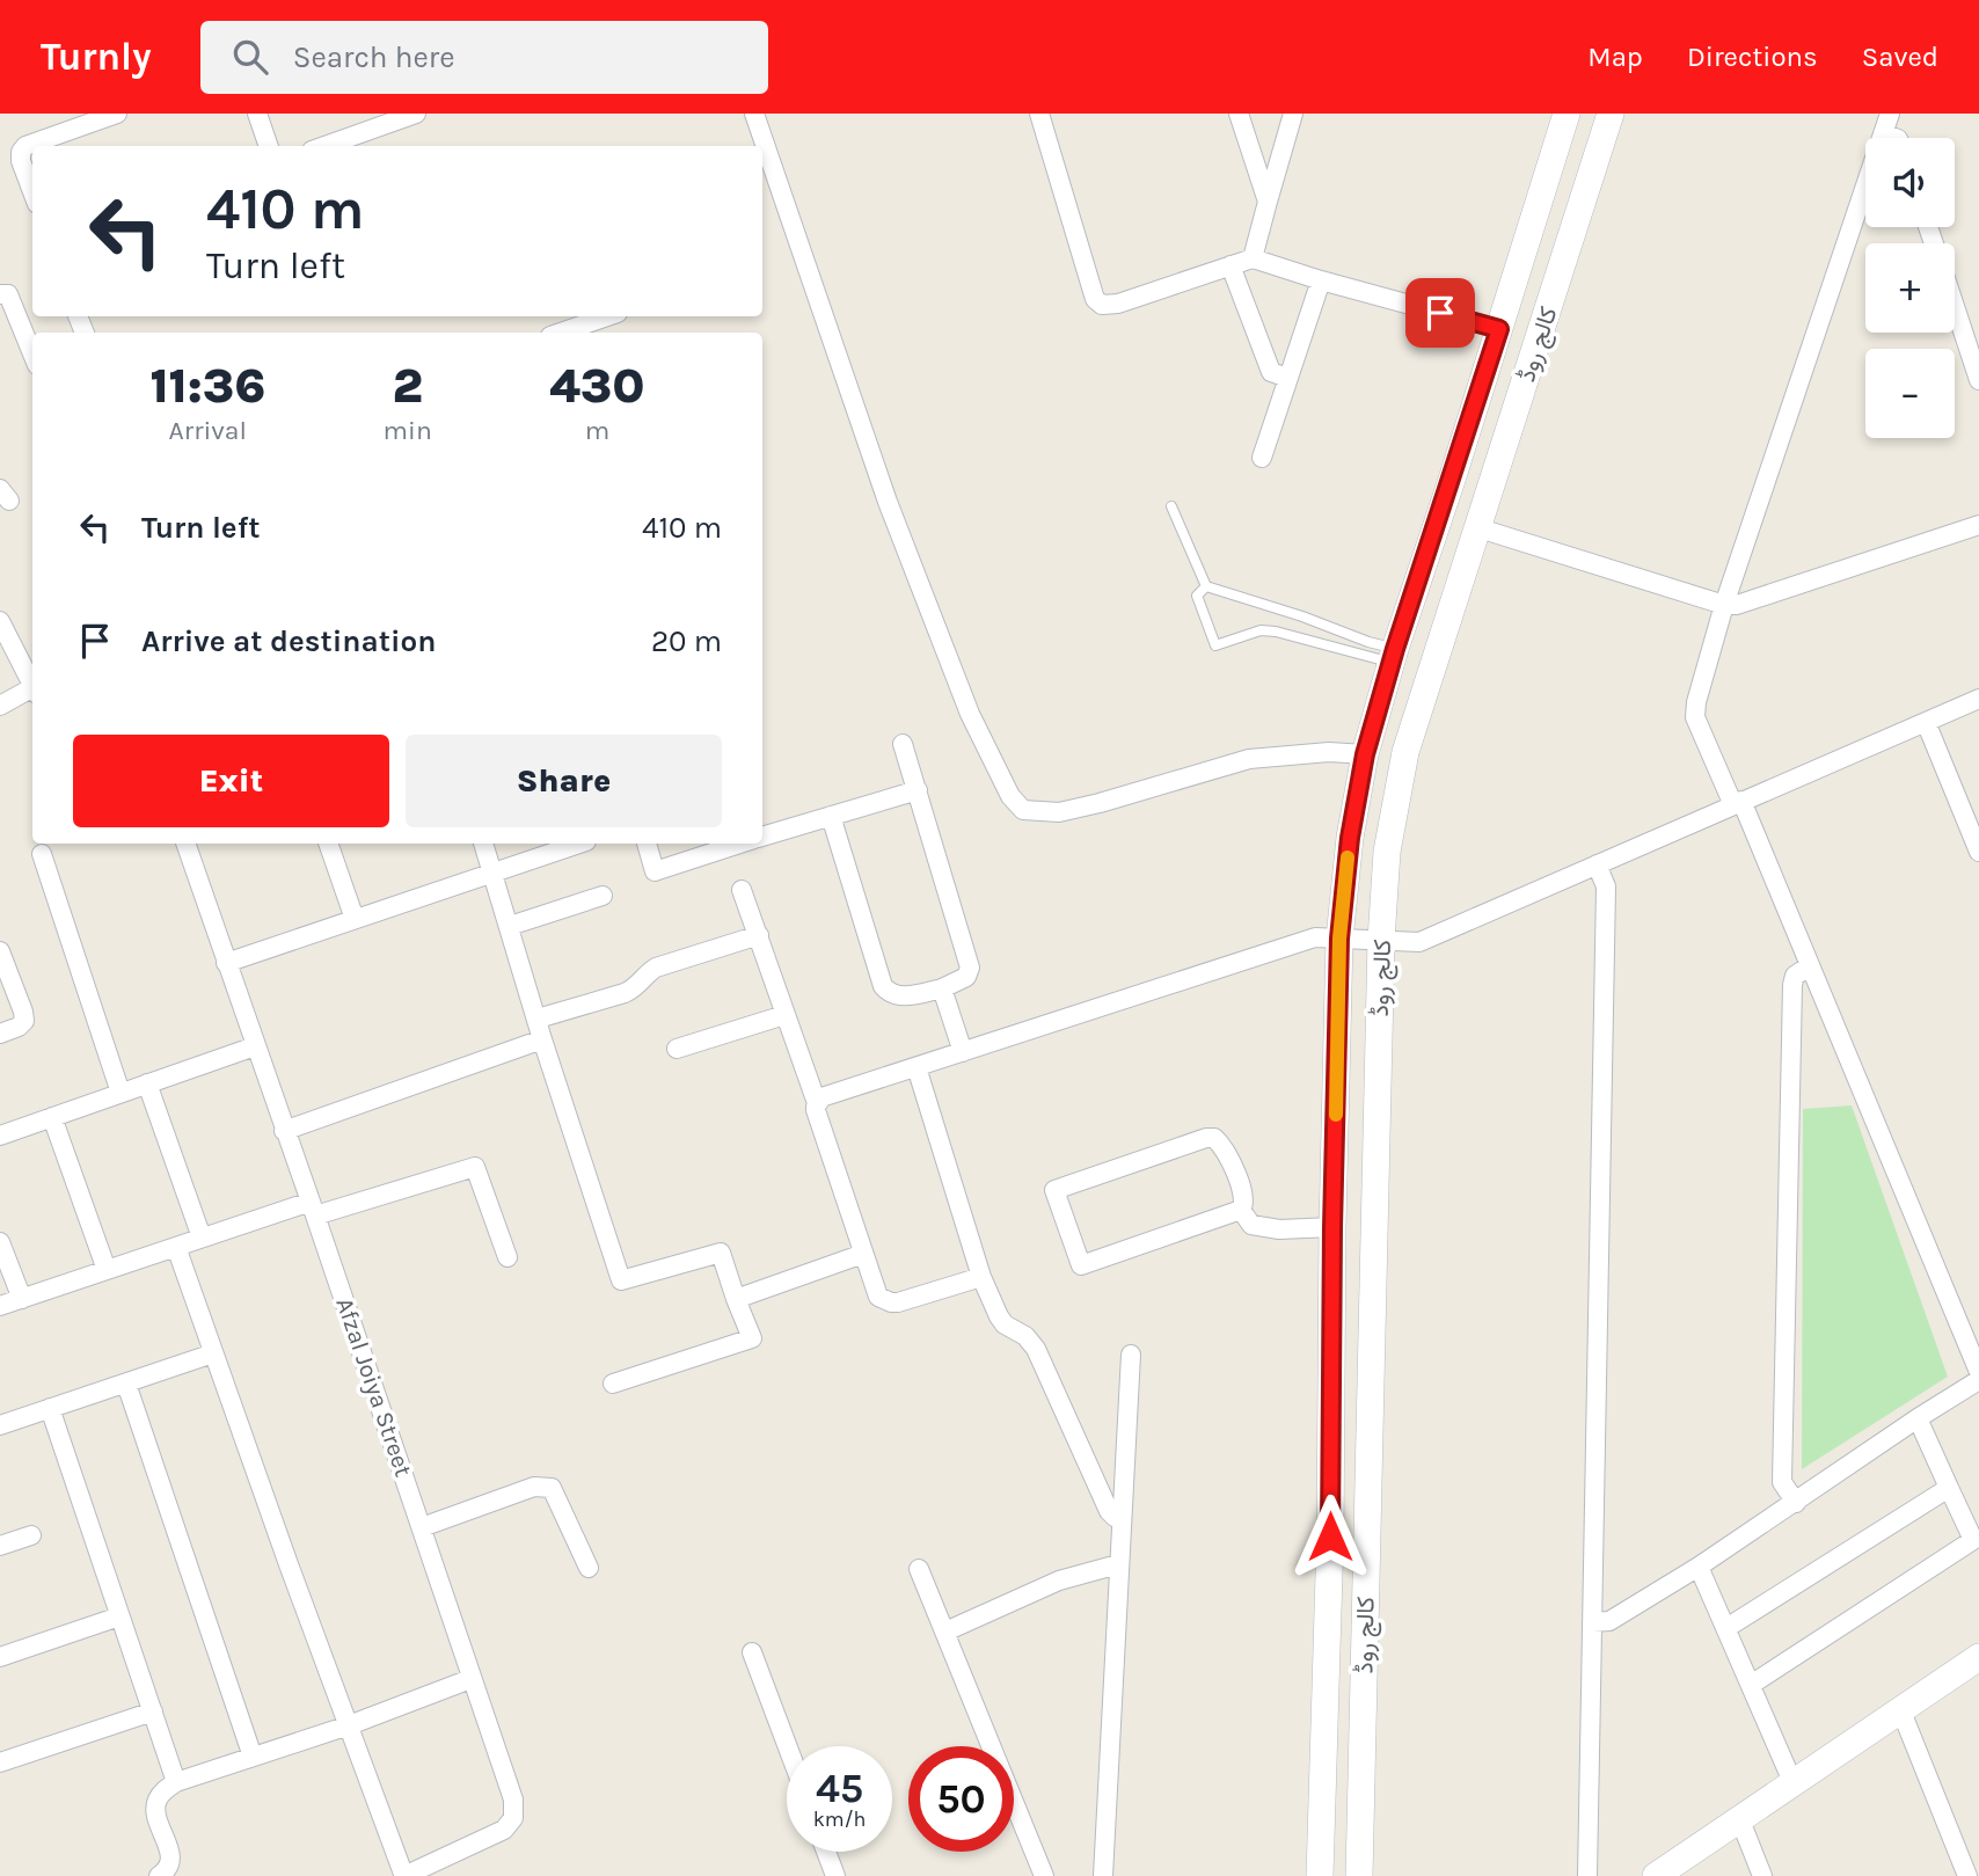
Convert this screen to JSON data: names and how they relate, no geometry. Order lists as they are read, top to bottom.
{
  "streets": {
    "main road": ["کالج روڈ"],
    "street": ["Afzal Joiya Street"]
  },
  "page": {
    "header": "Turnly",
    "search": "Search here",
    "nav": ["Map", "Directions", "Saved"],
    "map_buttons": ["+", "−"],
    "turn": ["410 m", "Turn left"],
    "eta": [
      "11:36",
      "Arrival",
      "2",
      "min",
      "430",
      "m"
    ],
    "list": [
      {
        "name": "Turn left",
        "value": "410 m"
      },
      {
        "name": "Arrive at destination",
        "value": "20 m"
      }
    ],
    "buttons": ["Exit", "Share"],
    "speed": "45 km/h",
    "limit": "50"
  }
}
